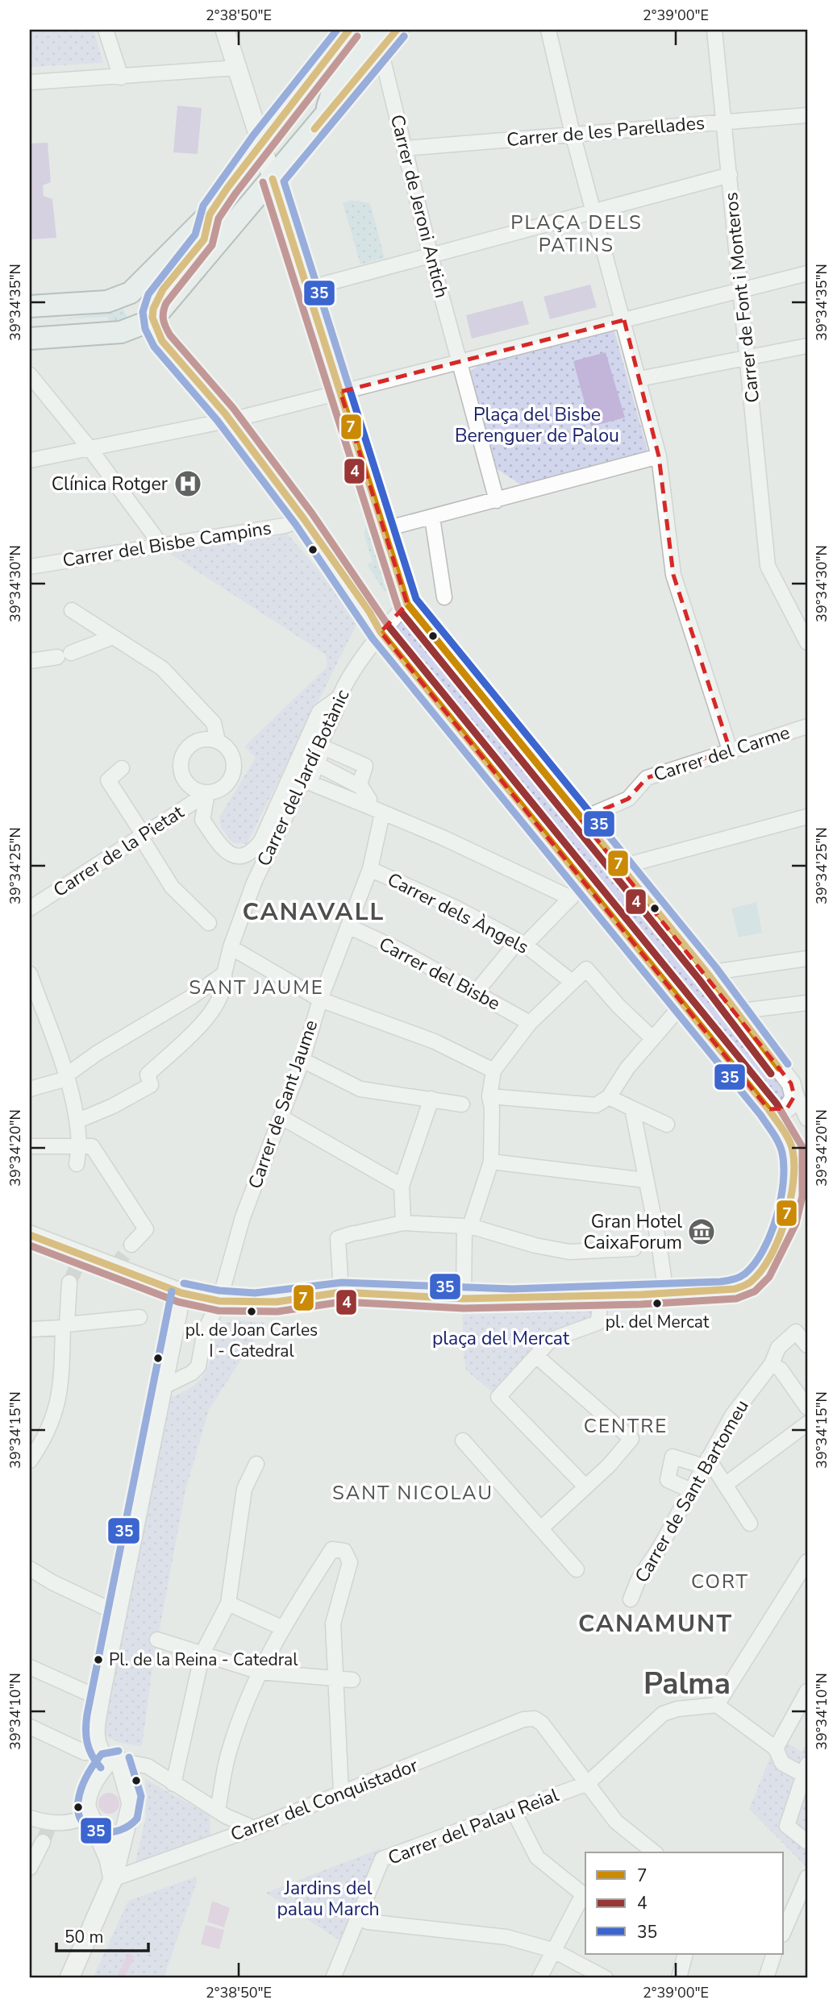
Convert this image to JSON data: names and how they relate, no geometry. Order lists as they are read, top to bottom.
{
  "streets": {
    "street": [
      "Carrer de les Parellades",
      "Carrer de Jeroni Antich",
      "Carrer de Font i Monteros",
      "Carrer del Bisbe Campins",
      "Carrer del Carme",
      "Carrer del Jardí Botànic",
      "Carrer de la Pietat",
      "Carrer dels Àngels",
      "Carrer del Bisbe",
      "Carrer de Sant Jaume",
      "Carrer de Sant Bartomeu",
      "Carrer del Conquistador",
      "Carrer del Palau Reial"
    ]
  },
  "crossings": [
    ["Carrer de les Parellades", "Carrer de Jeroni Antich"],
    ["Carrer de les Parellades", "Carrer de Font i Monteros"],
    ["Carrer dels Àngels", "Carrer de Sant Jaume"],
    ["Carrer del Bisbe", "Carrer de Sant Jaume"],
    ["Carrer del Conquistador", "Carrer del Palau Reial"]
  ],
  "districts": [
    "PLAÇA DELS PATINS",
    "CANAVALL",
    "SANT JAUME",
    "CENTRE",
    "SANT NICOLAU",
    "CORT",
    "CANAMUNT",
    "Palma"
  ],
  "parks": ["Plaça del Bisbe Berenguer de Palou", "plaça del Mercat", "Jardins del palau March"],
  "places": {
    "hospital": ["Clínica Rotger"],
    "museum": ["Gran Hotel CaixaForum"],
    "other": ["pl. del Mercat", "pl. de Joan Carles I - Catedral", "Pl. de la Reina - Catedral"]
  },
  "lines": ["transit line 7", "transit line 35", "transit line 4"],
  "legend": ["7", "4", "35"],
  "scale_bar": "50 m",
  "coordinates": [
    "2°38'50\"E",
    "2°39'00\"E",
    "39°34'35\"N",
    "39°34'30\"N",
    "39°34'25\"N",
    "39°34'20\"N",
    "39°34'15\"N",
    "39°34'10\"N"
  ]
}
